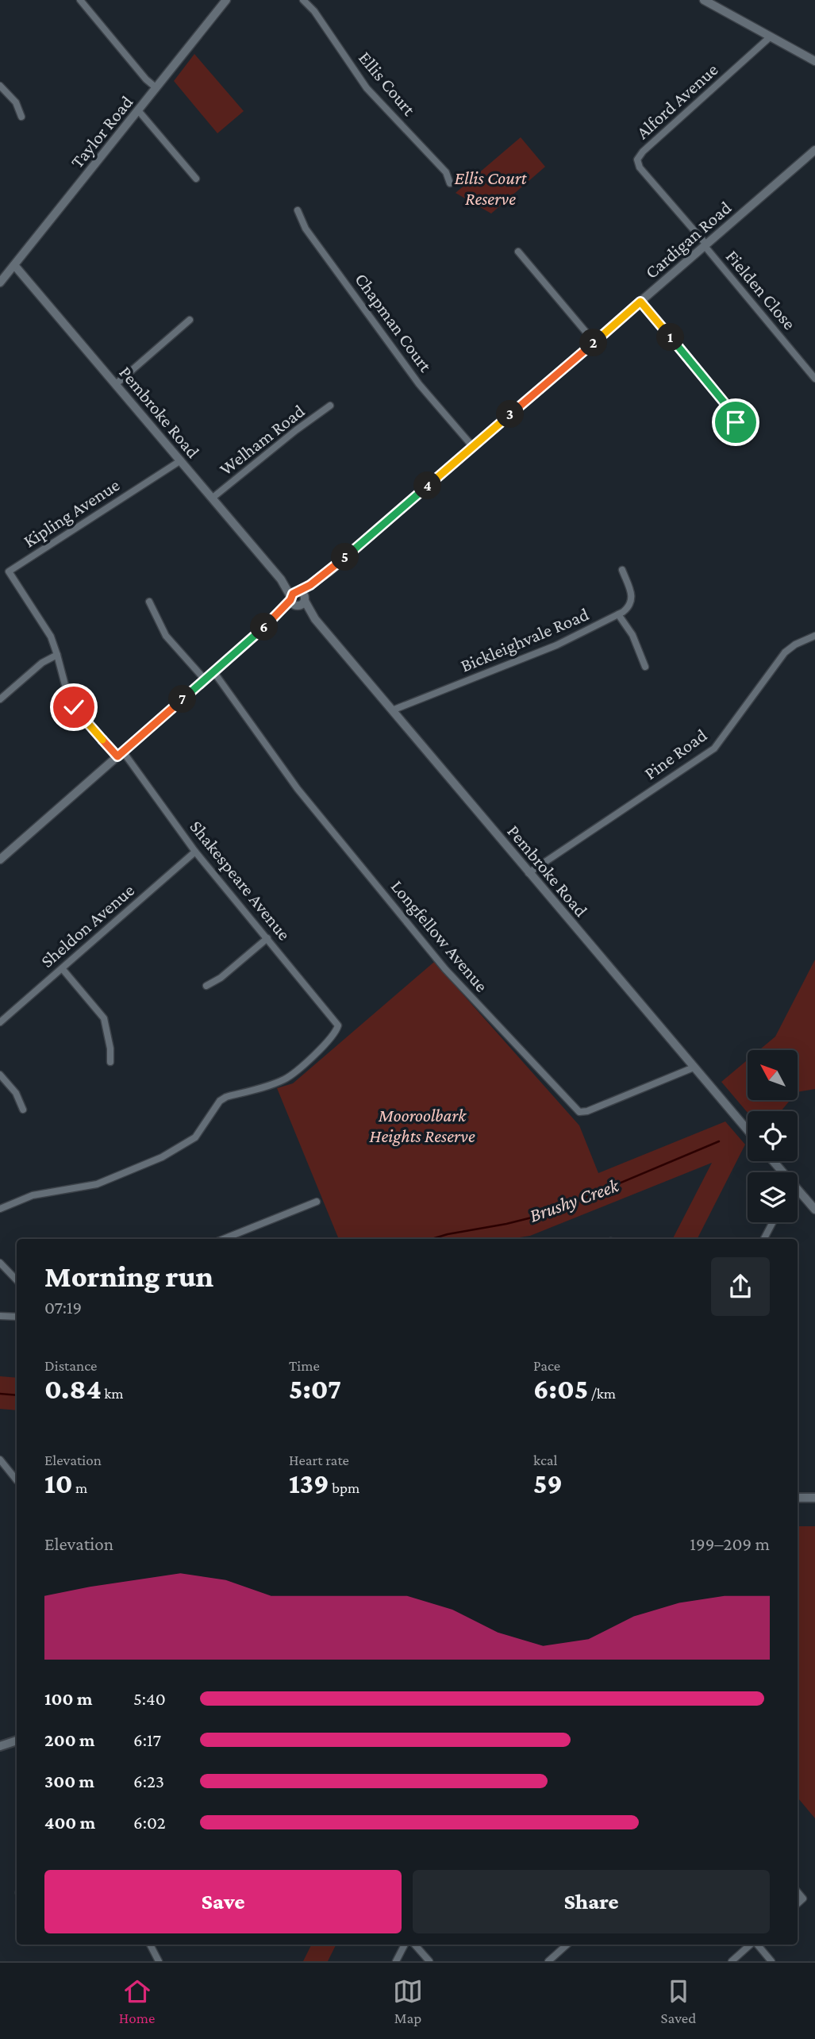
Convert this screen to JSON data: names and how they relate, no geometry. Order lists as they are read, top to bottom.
{
  "streets": {
    "street": [
      "Ellis Court",
      "Alford Avenue",
      "Taylor Road",
      "Cardigan Road",
      "Fielden Close",
      "Chapman Court",
      "Pembroke Road",
      "Welham Road",
      "Kipling Avenue",
      "Bickleighvale Road",
      "Pine Road",
      "Shakespeare Avenue",
      "Sheldon Avenue",
      "Longfellow Avenue"
    ]
  },
  "crossings": [
    ["Alford Avenue", "Cardigan Road"],
    ["Alford Avenue", "Fielden Close"],
    ["Taylor Road", "Pembroke Road"],
    ["Cardigan Road", "Fielden Close"],
    ["Cardigan Road", "Chapman Court"],
    ["Cardigan Road", "Pembroke Road"],
    ["Cardigan Road", "Shakespeare Avenue"],
    ["Cardigan Road", "Longfellow Avenue"],
    ["Pembroke Road", "Welham Road"],
    ["Pembroke Road", "Kipling Avenue"],
    ["Pembroke Road", "Bickleighvale Road"],
    ["Pembroke Road", "Pine Road"],
    ["Pembroke Road", "Longfellow Avenue"],
    ["Kipling Avenue", "Shakespeare Avenue"],
    ["Shakespeare Avenue", "Sheldon Avenue"]
  ],
  "water": ["Brushy Creek"],
  "parks": ["Ellis Court Reserve", "Mooroolbark Heights Reserve"],
  "north": "top left",
  "page": {
    "pins": [
      "1",
      "2",
      "3",
      "4",
      "5",
      "6",
      "7"
    ],
    "heading": ["Morning run", "07:19"],
    "stats": [
      ["Distance", "0.84 km"],
      ["Time", "5:07"],
      ["Pace", "6:05 /km"],
      ["Elevation", "10 m"],
      ["Heart rate", "139 bpm"],
      ["kcal", "59"]
    ],
    "chart": ["Elevation", "199–209 m"],
    "list": [
      {
        "name": "100 m",
        "note": "5:40"
      },
      {
        "name": "200 m",
        "note": "6:17"
      },
      {
        "name": "300 m",
        "note": "6:23"
      },
      {
        "name": "400 m",
        "note": "6:02"
      }
    ],
    "buttons": ["Save", "Share"],
    "tabs": ["Home", "Map", "Saved"]
  }
}
